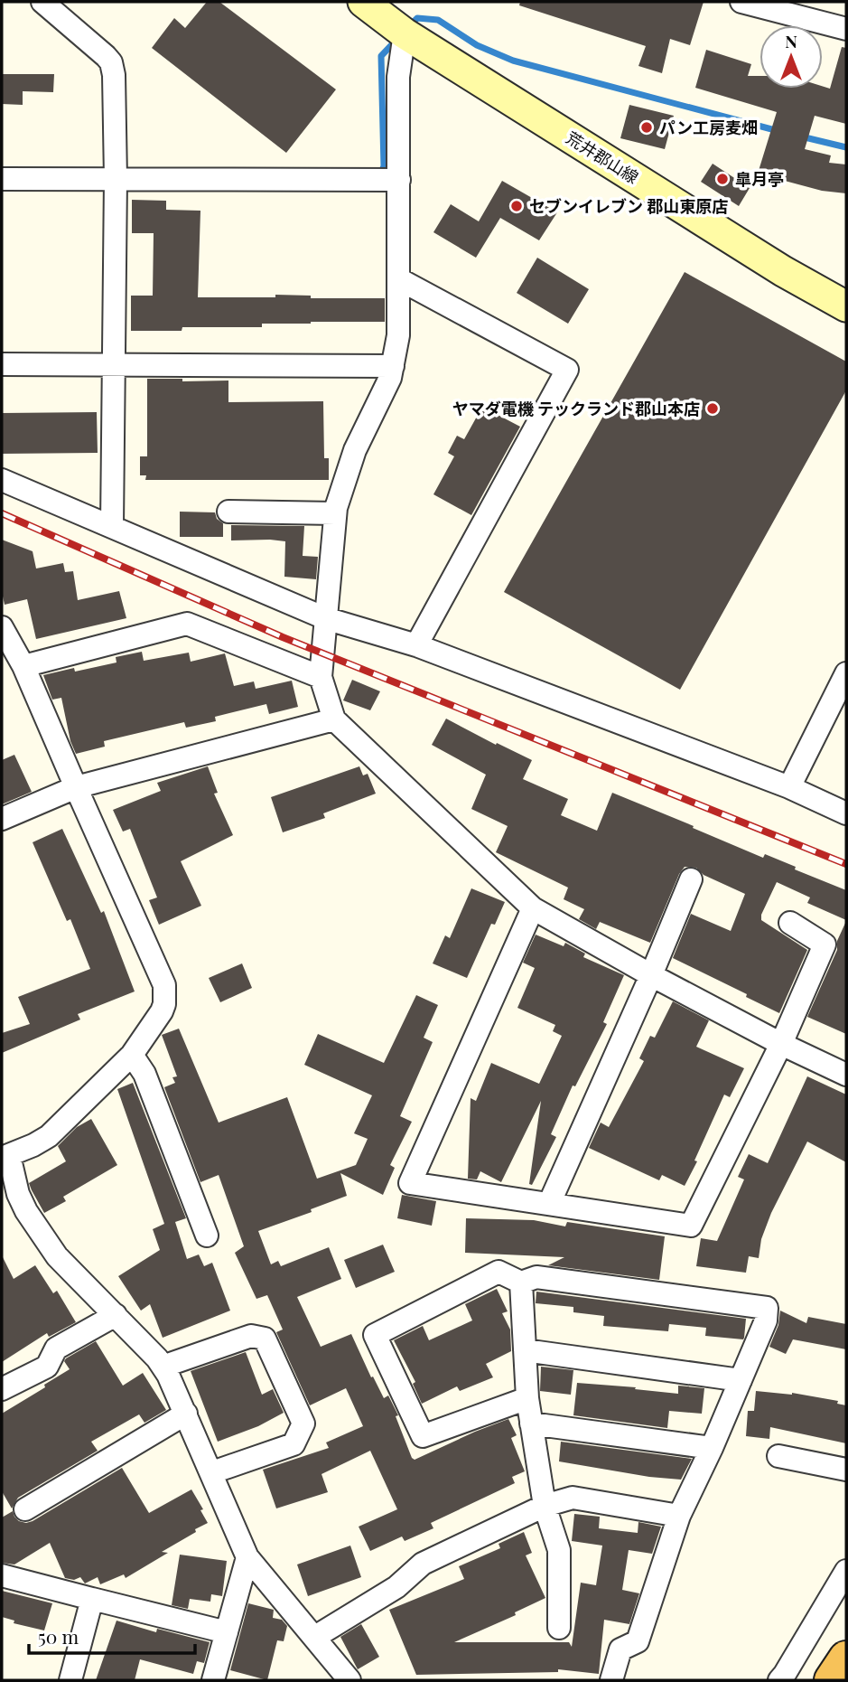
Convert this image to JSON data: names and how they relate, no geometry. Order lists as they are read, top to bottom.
{
  "streets": {
    "main road": ["荒井郡山線"]
  },
  "places": [
    "パン工房麦畑",
    "皐月亭",
    "セブンイレブン 郡山東原店",
    "ヤマダ電機 テックランド郡山本店"
  ],
  "scale_bar": "50 m",
  "north": "top"
}
